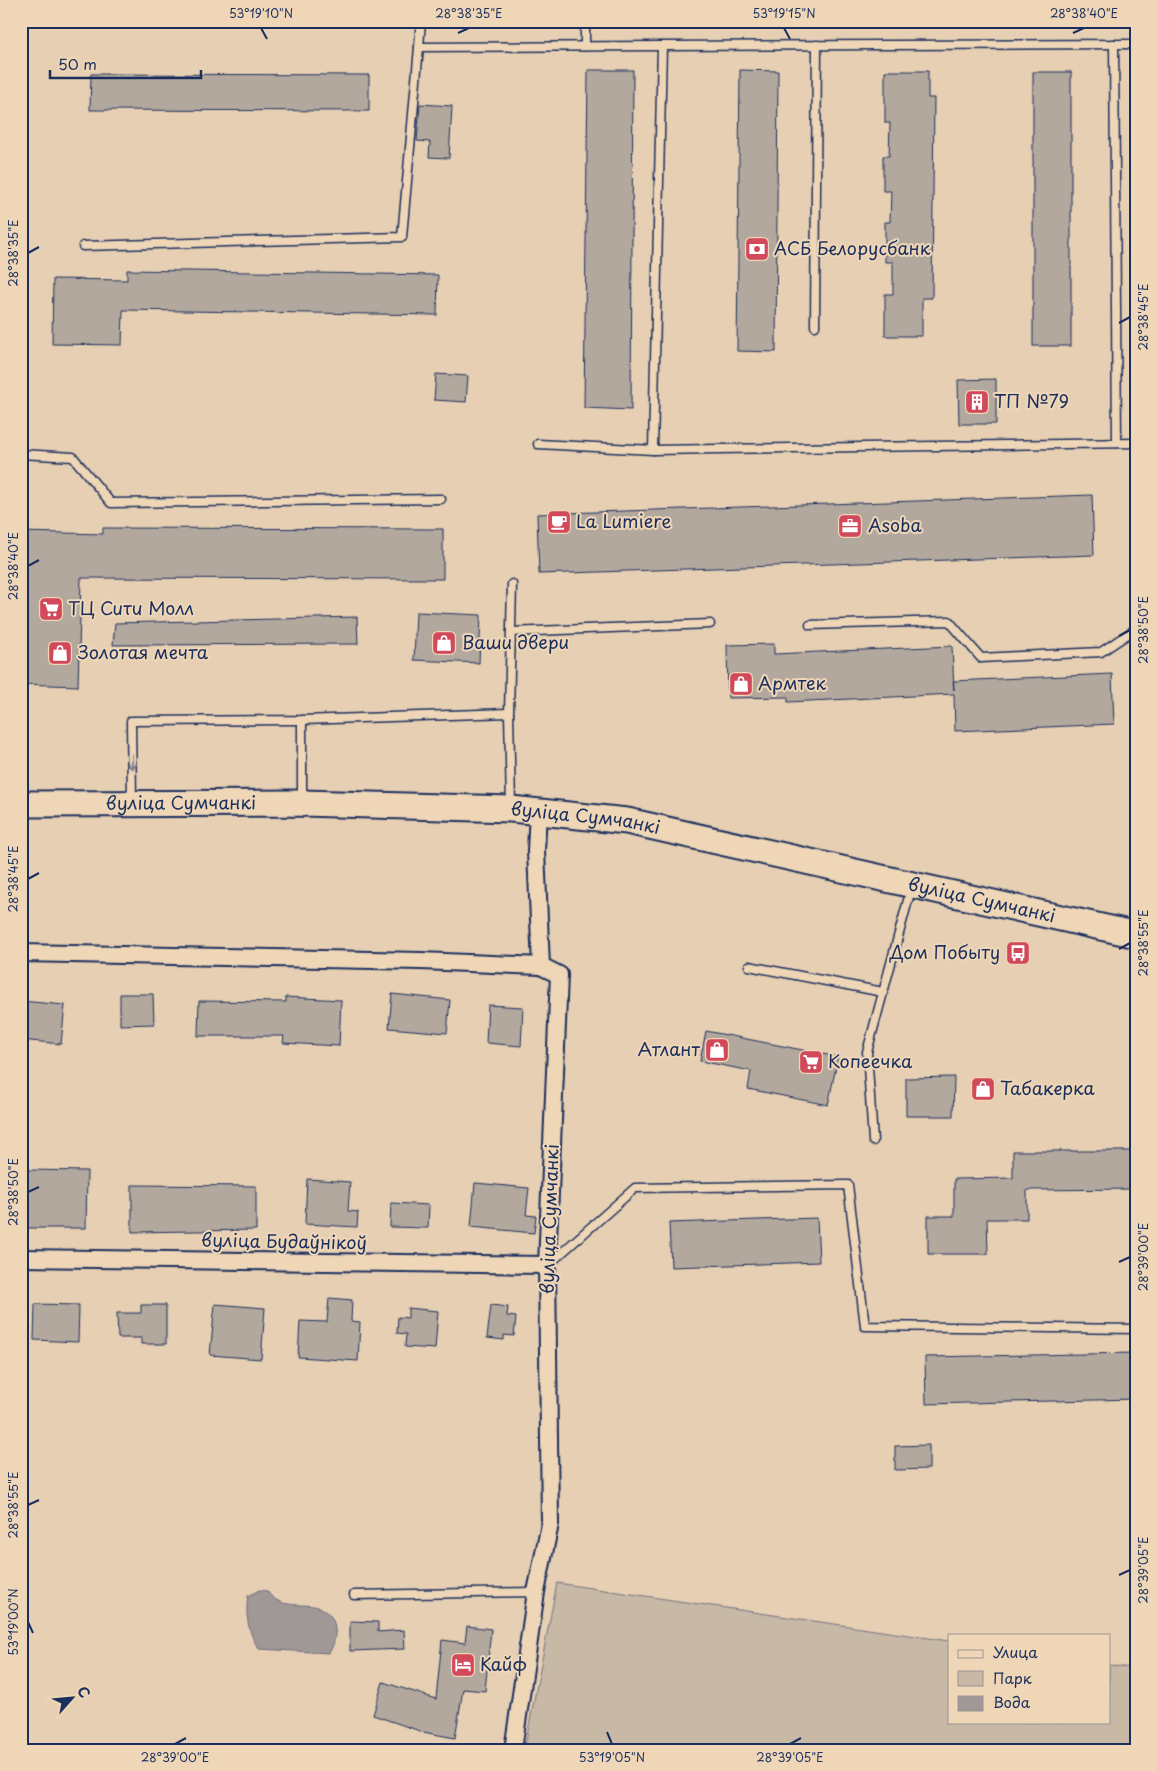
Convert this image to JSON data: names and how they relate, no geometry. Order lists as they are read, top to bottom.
{
  "streets": {
    "main road": ["вуліца Сумчанкі"],
    "street": ["вуліца Будаўнікоў"]
  },
  "crossings": [
    ["вуліца Сумчанкі", "вуліца Будаўнікоў"]
  ],
  "places": {
    "bank": ["АСБ Белорусбанк"],
    "building": ["ТП №79"],
    "cafe": ["La Lumiere"],
    "office": ["Asoba"],
    "supermarket": ["ТЦ Сити Молл", "Копеечка"],
    "shop": [
      "Ваши двери",
      "Золотая мечта",
      "Армтек",
      "Атлант",
      "Табакерка"
    ],
    "bus stop": ["Дом Побыту"],
    "hotel": ["Кайф"]
  },
  "legend": ["Улица", "Парк", "Вода"],
  "scale_bar": "50 m",
  "north": "top right",
  "coordinates": [
    "53°19'10\"N",
    "28°38'35\"E",
    "53°19'15\"N",
    "28°38'40\"E",
    "28°38'45\"E",
    "28°38'50\"E",
    "28°38'55\"E",
    "28°39'00\"E",
    "28°39'05\"E",
    "53°19'00\"N",
    "53°19'05\"N"
  ]
}
